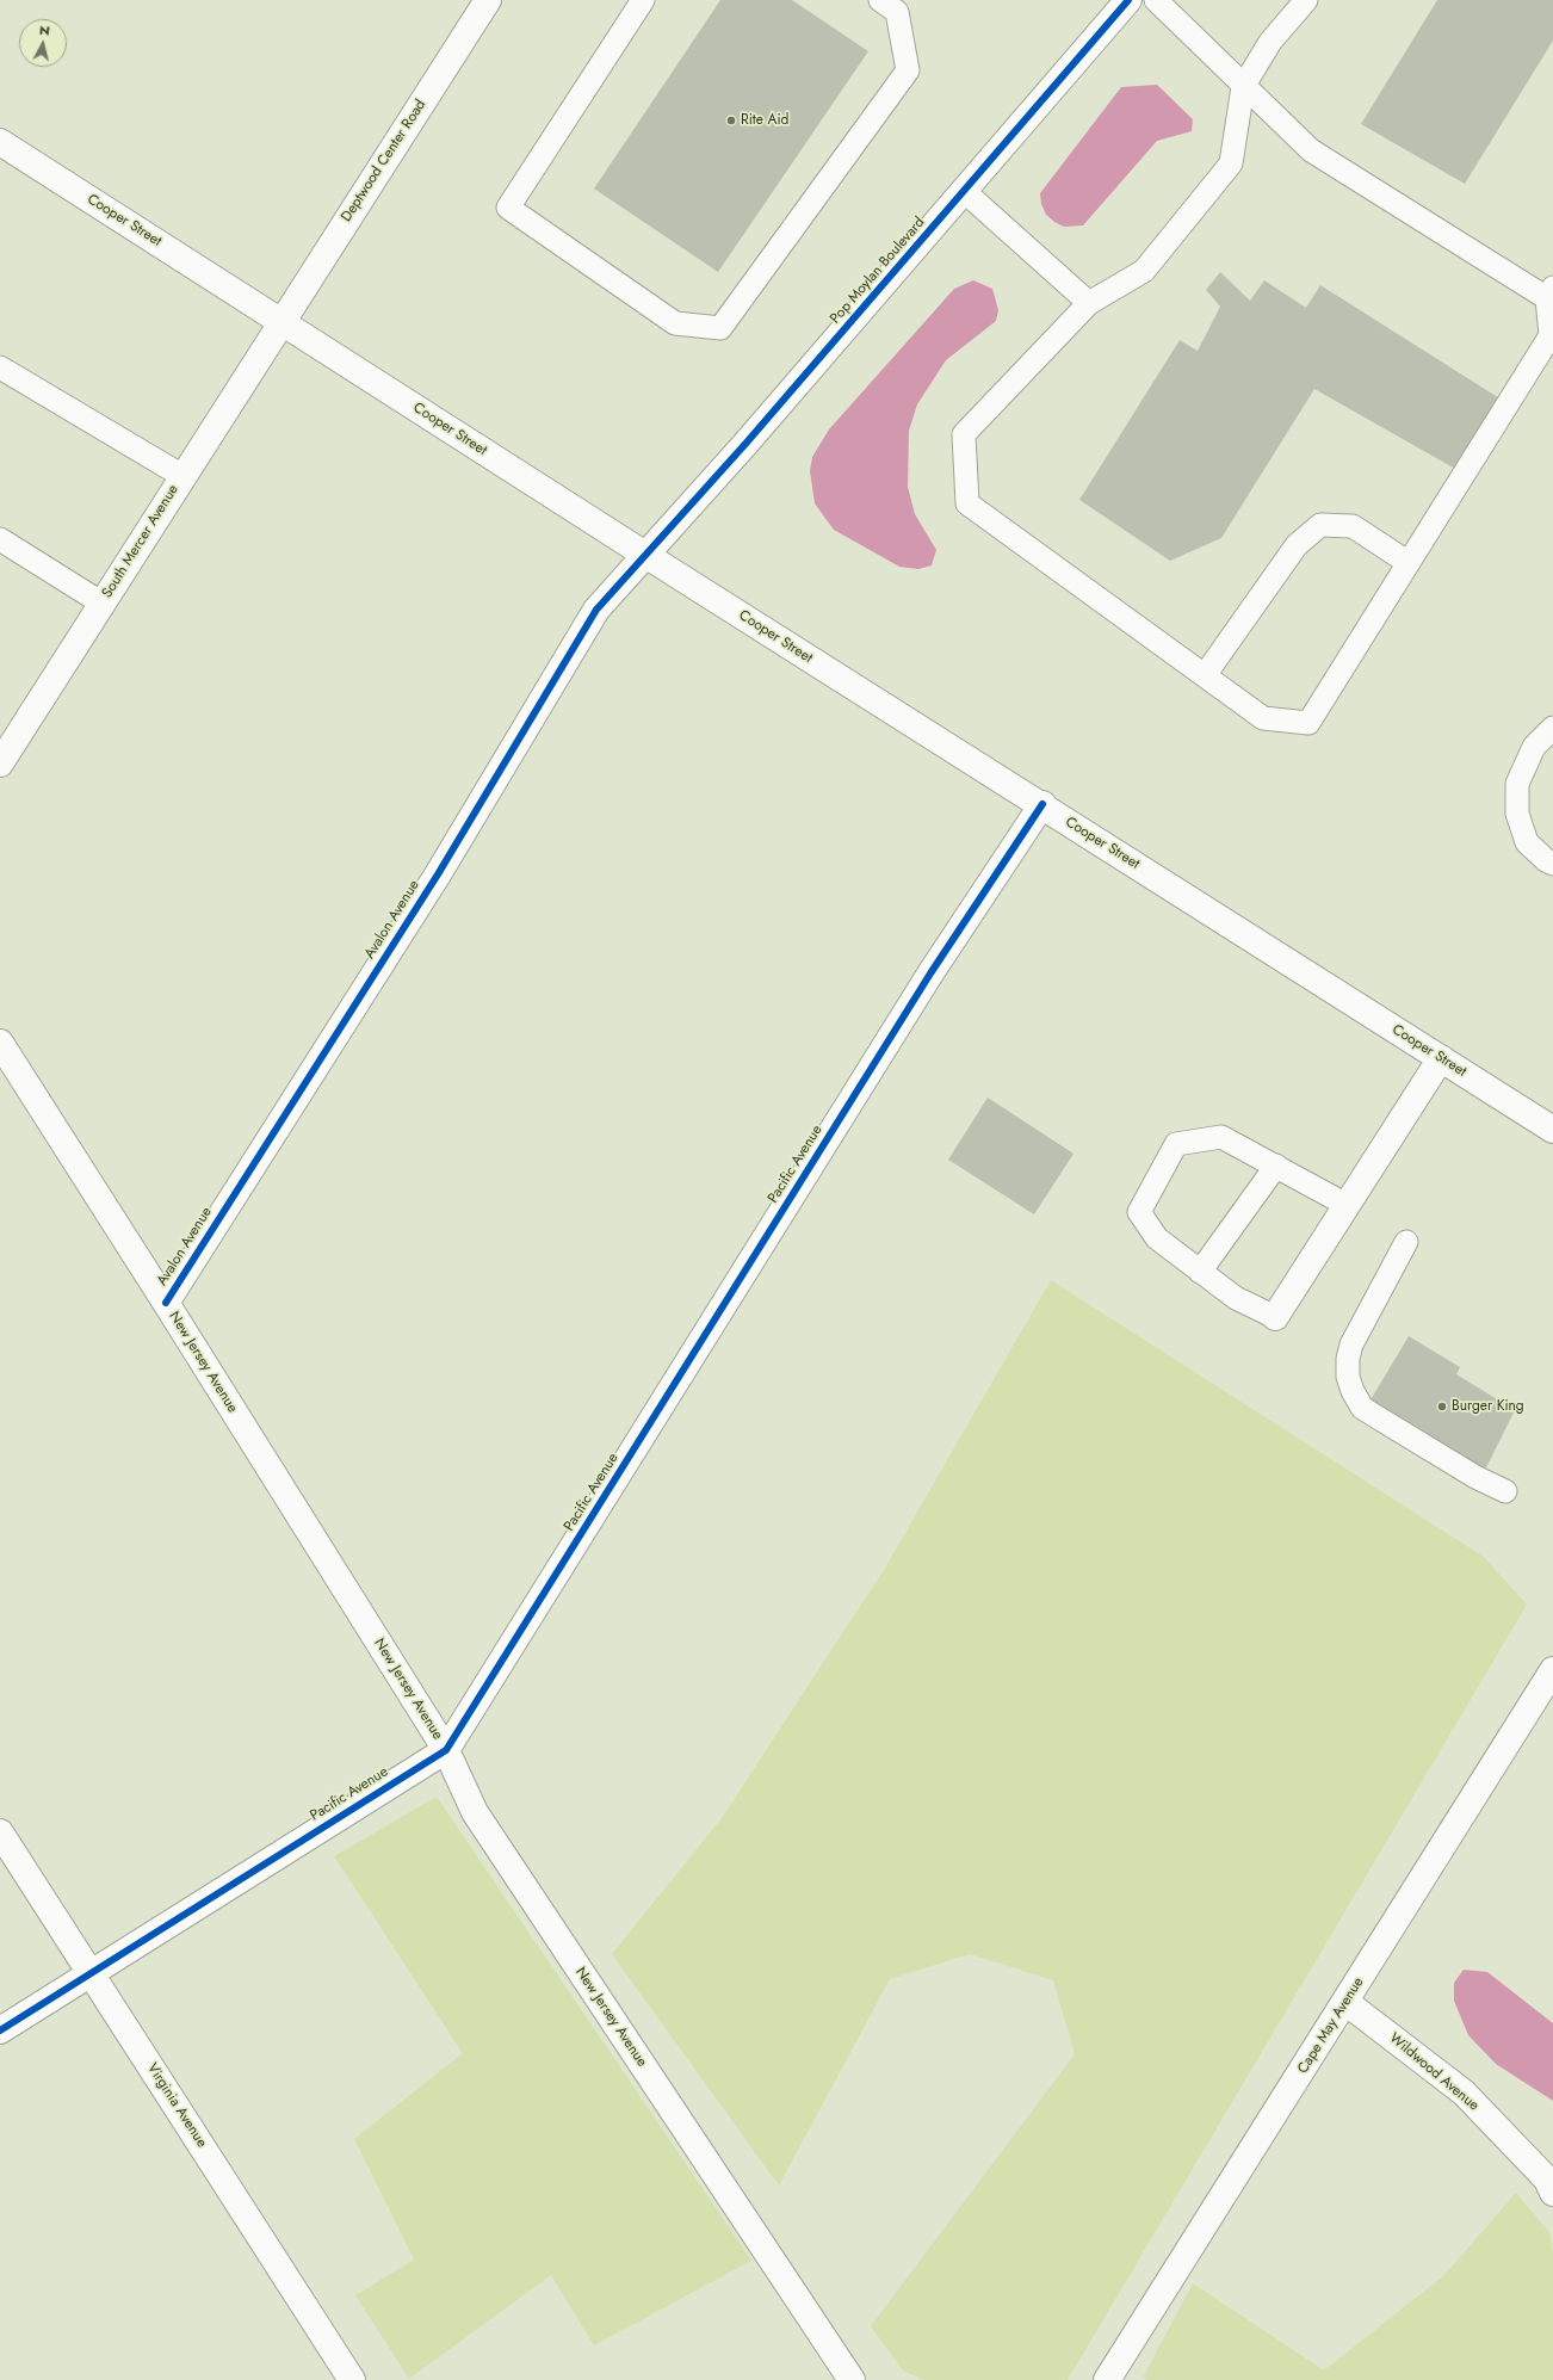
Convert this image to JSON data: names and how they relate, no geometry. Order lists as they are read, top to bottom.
{
  "streets": {
    "street": [
      "Deptwood Center Road",
      "Cooper Street",
      "Pop Moylan Boulevard",
      "South Mercer Avenue",
      "Avalon Avenue",
      "Pacific Avenue",
      "New Jersey Avenue",
      "Cape May Avenue",
      "Wildwood Avenue",
      "Virginia Avenue"
    ]
  },
  "crossings": [
    ["Deptwood Center Road", "Cooper Street"],
    ["Deptwood Center Road", "South Mercer Avenue"],
    ["Cooper Street", "Pop Moylan Boulevard"],
    ["Cooper Street", "South Mercer Avenue"],
    ["Cooper Street", "Avalon Avenue"],
    ["Cooper Street", "Pacific Avenue"],
    ["Pop Moylan Boulevard", "Avalon Avenue"],
    ["Avalon Avenue", "New Jersey Avenue"],
    ["Pacific Avenue", "New Jersey Avenue"],
    ["Pacific Avenue", "Virginia Avenue"],
    ["Cape May Avenue", "Wildwood Avenue"]
  ],
  "places": ["Rite Aid", "Burger King"],
  "north": "top"
}
